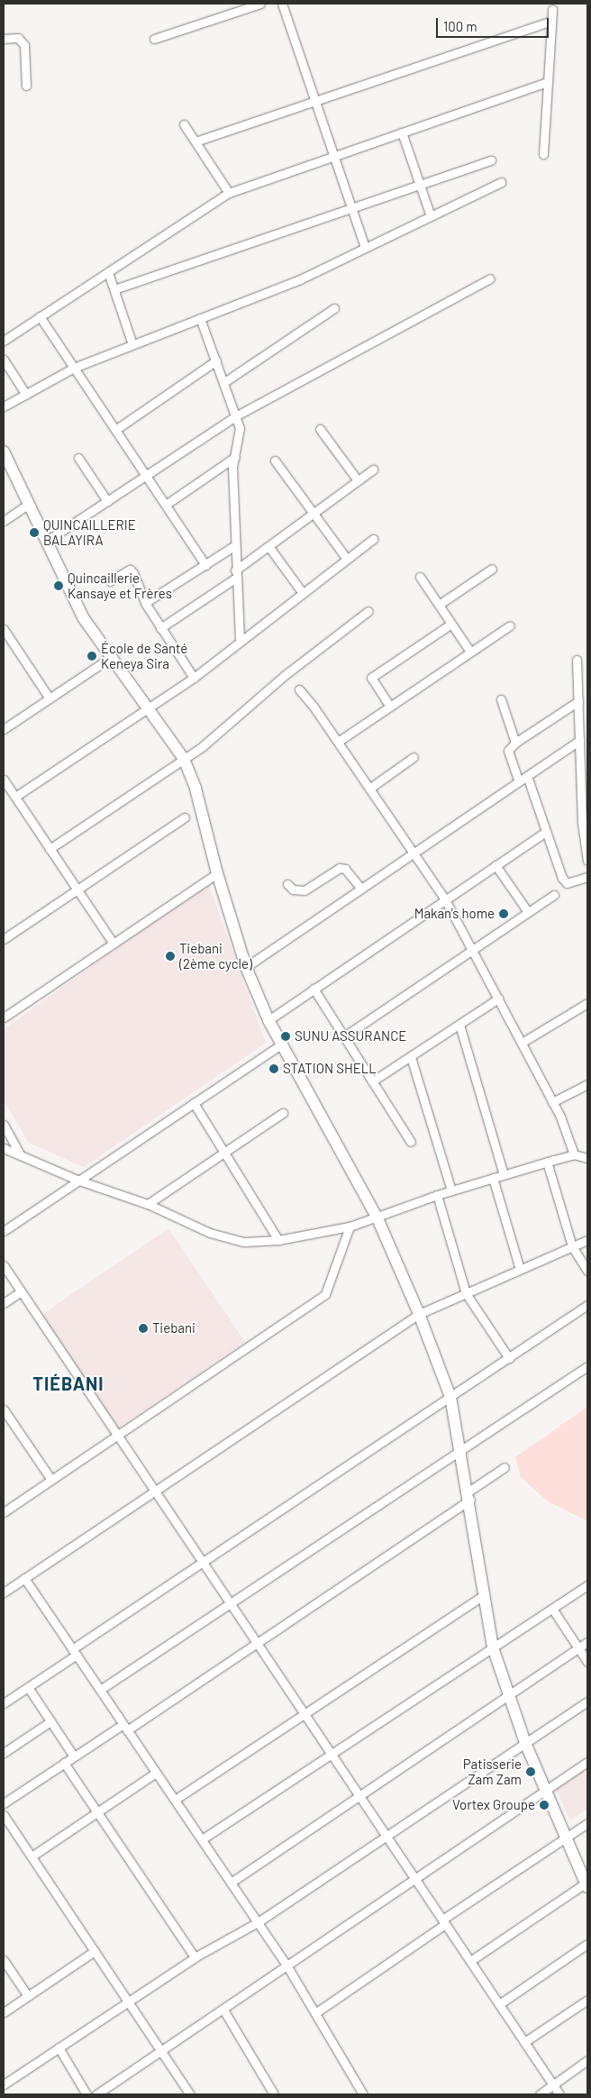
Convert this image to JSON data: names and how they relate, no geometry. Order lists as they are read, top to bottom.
{
  "districts": ["TIÉBANI"],
  "places": [
    "QUINCAILLERIE BALAYIRA",
    "Quincaillerie Kansaye et Frères",
    "École de Santé Keneya Sira",
    "Makan's home",
    "Tiebani (2ème cycle)",
    "SUNU ASSURANCE",
    "STATION SHELL",
    "Tiebani",
    "Patisserie Zam Zam",
    "Vortex Groupe"
  ],
  "scale_bar": "100 m"
}
